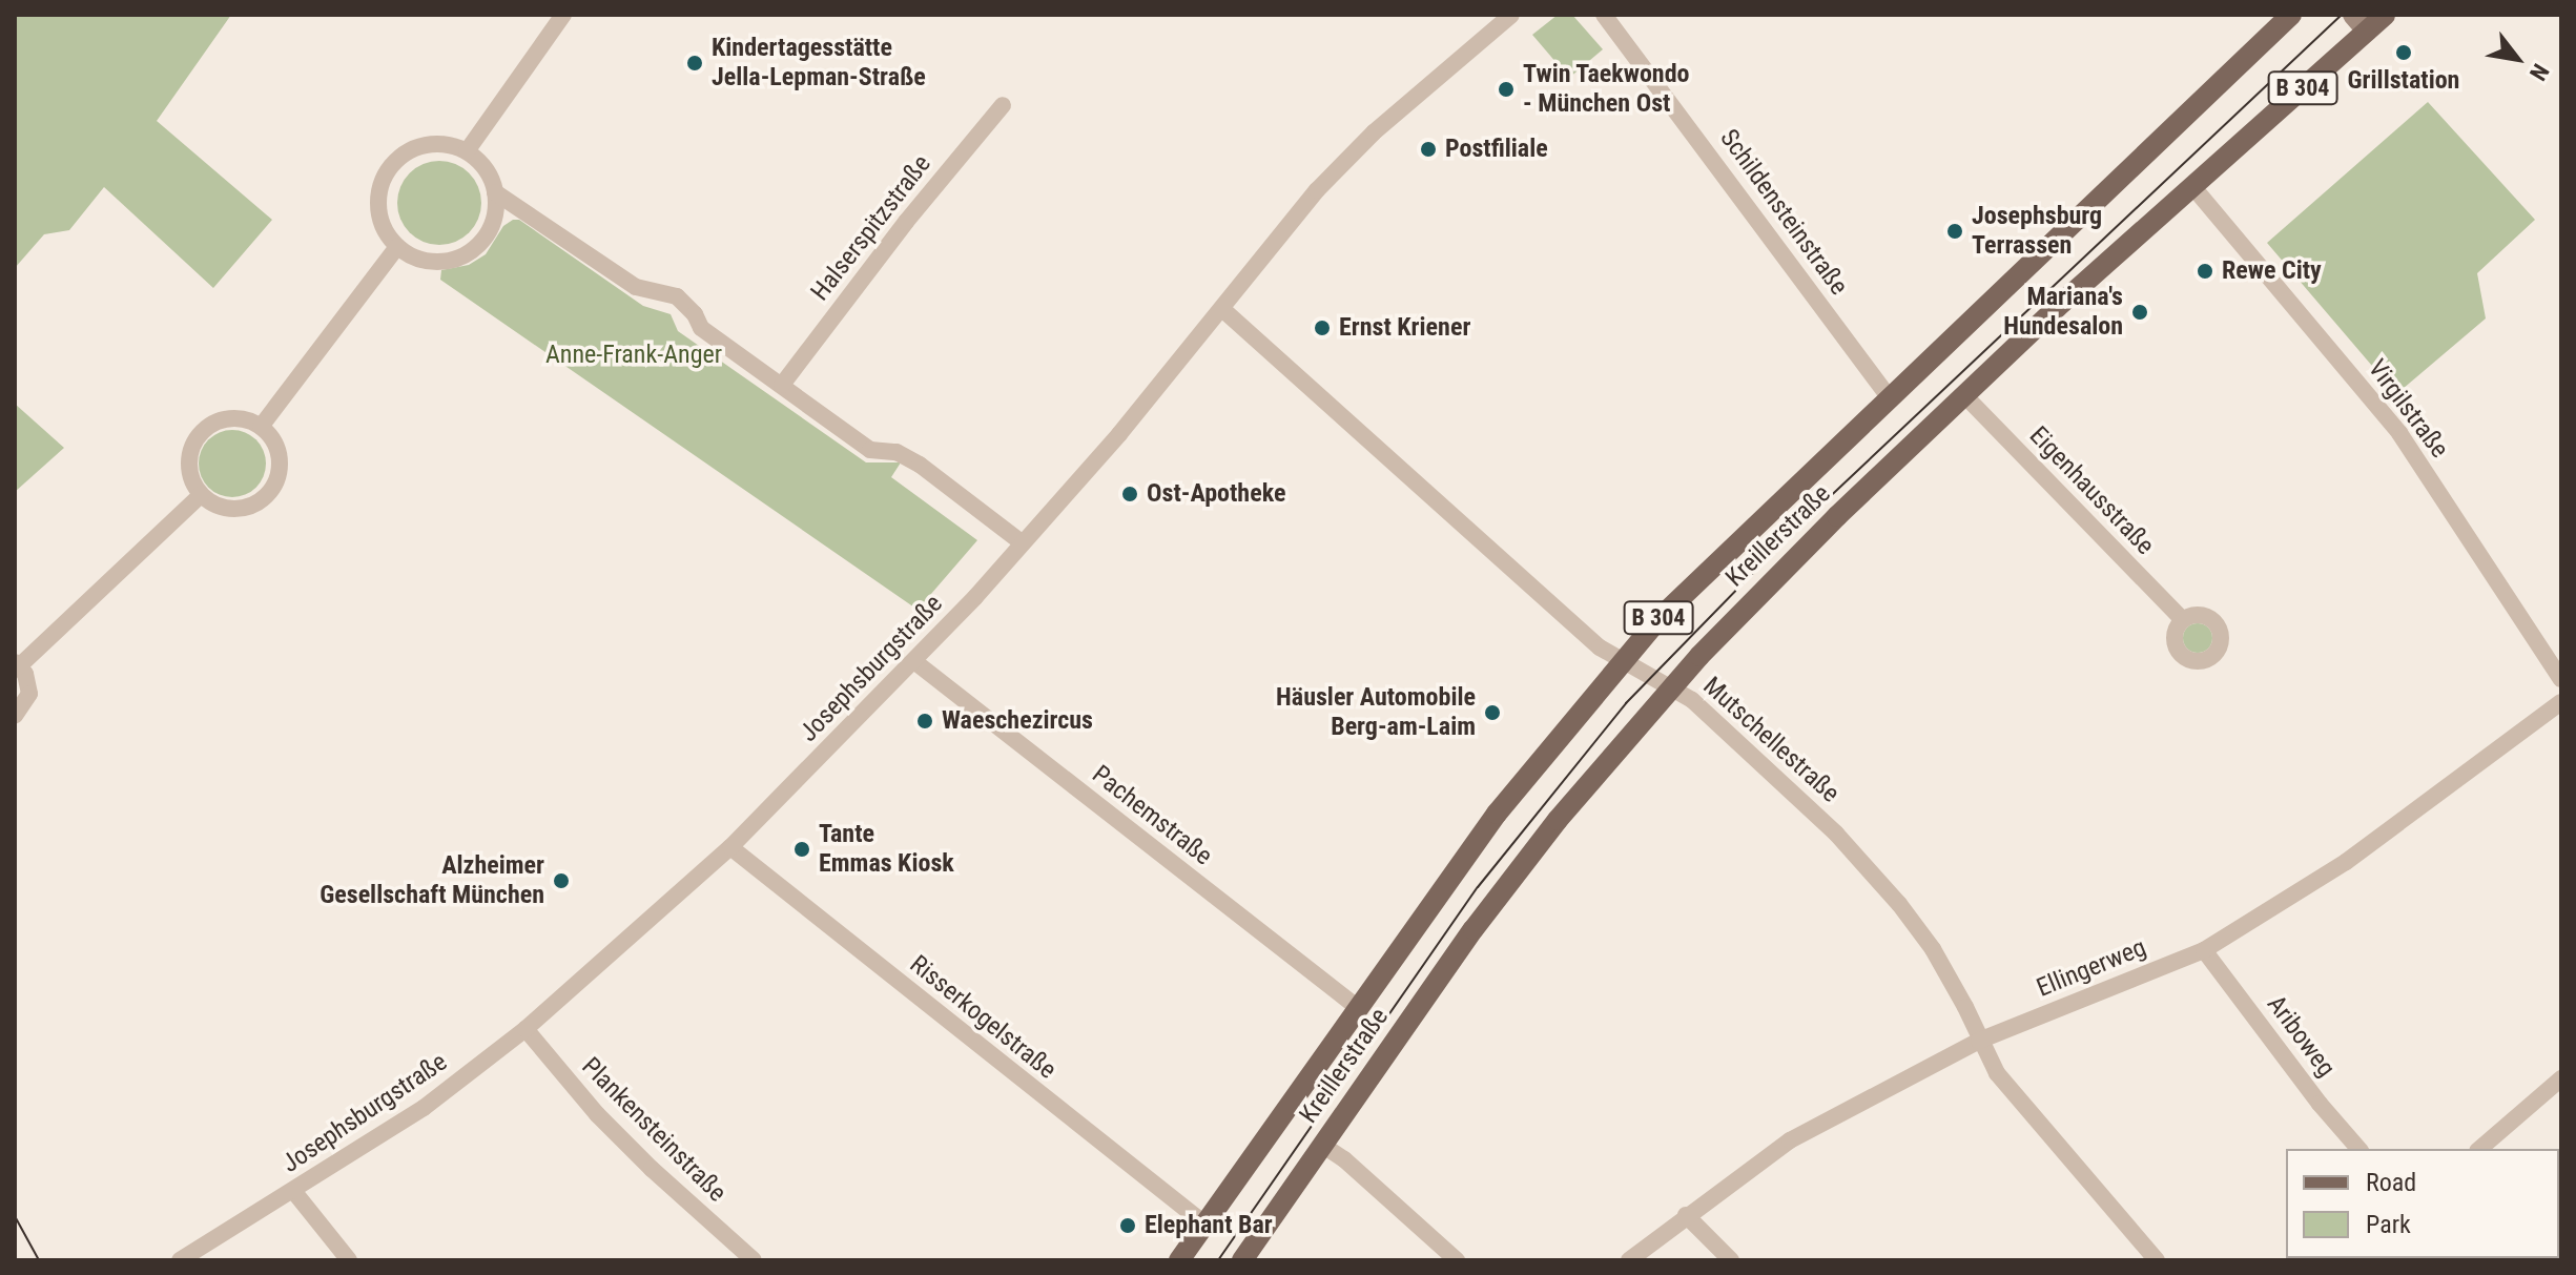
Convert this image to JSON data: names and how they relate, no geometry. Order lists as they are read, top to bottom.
{
  "streets": {
    "main road": ["B 304", "Kreillerstraße"],
    "street": [
      "Schildensteinstraße",
      "Halserspitzstraße",
      "Virgilstraße",
      "Eigenhausstraße",
      "Josephsburgstraße",
      "Mutschellestraße",
      "Pachemstraße",
      "Ellingerweg",
      "Risserkogelstraße",
      "Ariboweg",
      "Plankensteinstraße"
    ]
  },
  "crossings": [
    ["Schildensteinstraße", "Kreillerstraße"],
    ["Virgilstraße", "Kreillerstraße"],
    ["Eigenhausstraße", "Kreillerstraße"],
    ["Kreillerstraße", "Mutschellestraße"],
    ["Kreillerstraße", "Pachemstraße"],
    ["Kreillerstraße", "Risserkogelstraße"],
    ["Josephsburgstraße", "Mutschellestraße"],
    ["Josephsburgstraße", "Pachemstraße"],
    ["Josephsburgstraße", "Risserkogelstraße"],
    ["Josephsburgstraße", "Plankensteinstraße"],
    ["Mutschellestraße", "Ellingerweg"],
    ["Ellingerweg", "Ariboweg"]
  ],
  "parks": ["Anne-Frank-Anger"],
  "places": [
    "Grillstation",
    "Kindertagesstätte Jella-Lepman-Straße",
    "Twin Taekwondo - München Ost",
    "Postfiliale",
    "Josephsburg Terrassen",
    "Rewe City",
    "Mariana's Hundesalon",
    "Ernst Kriener",
    "Ost-Apotheke",
    "Häusler Automobile Berg-am-Laim",
    "Waeschezircus",
    "Tante Emmas Kiosk",
    "Alzheimer Gesellschaft München",
    "Elephant Bar"
  ],
  "legend": ["Road", "Park"],
  "north": "bottom right"
}
